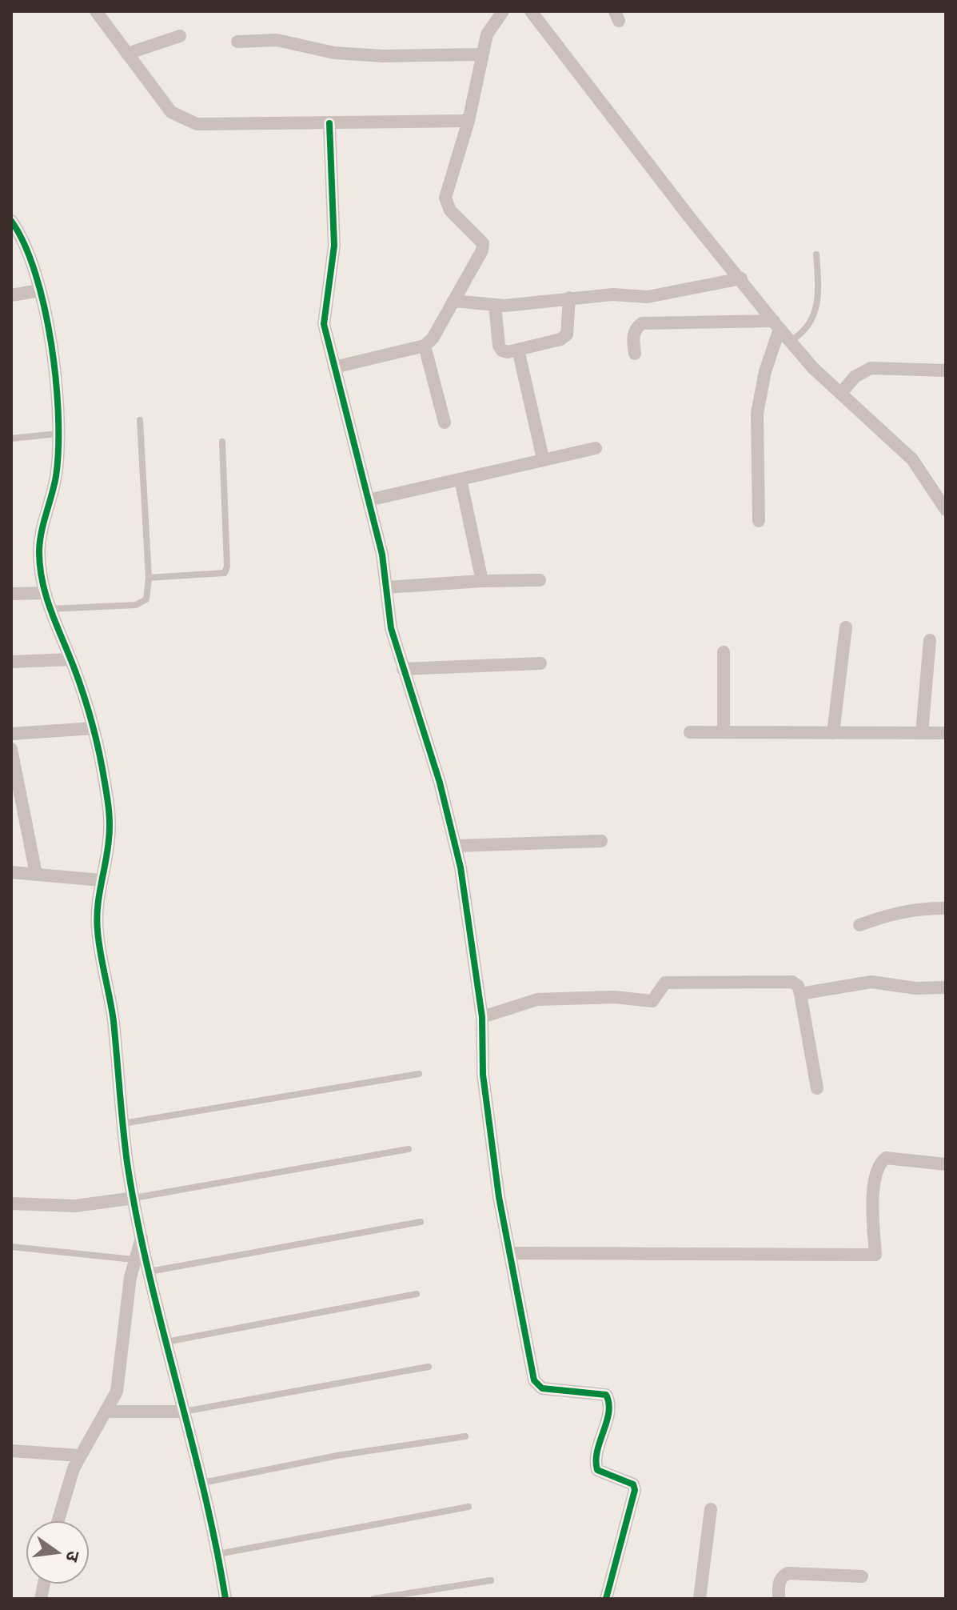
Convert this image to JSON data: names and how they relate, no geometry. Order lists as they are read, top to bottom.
{
  "north": "right"
}
